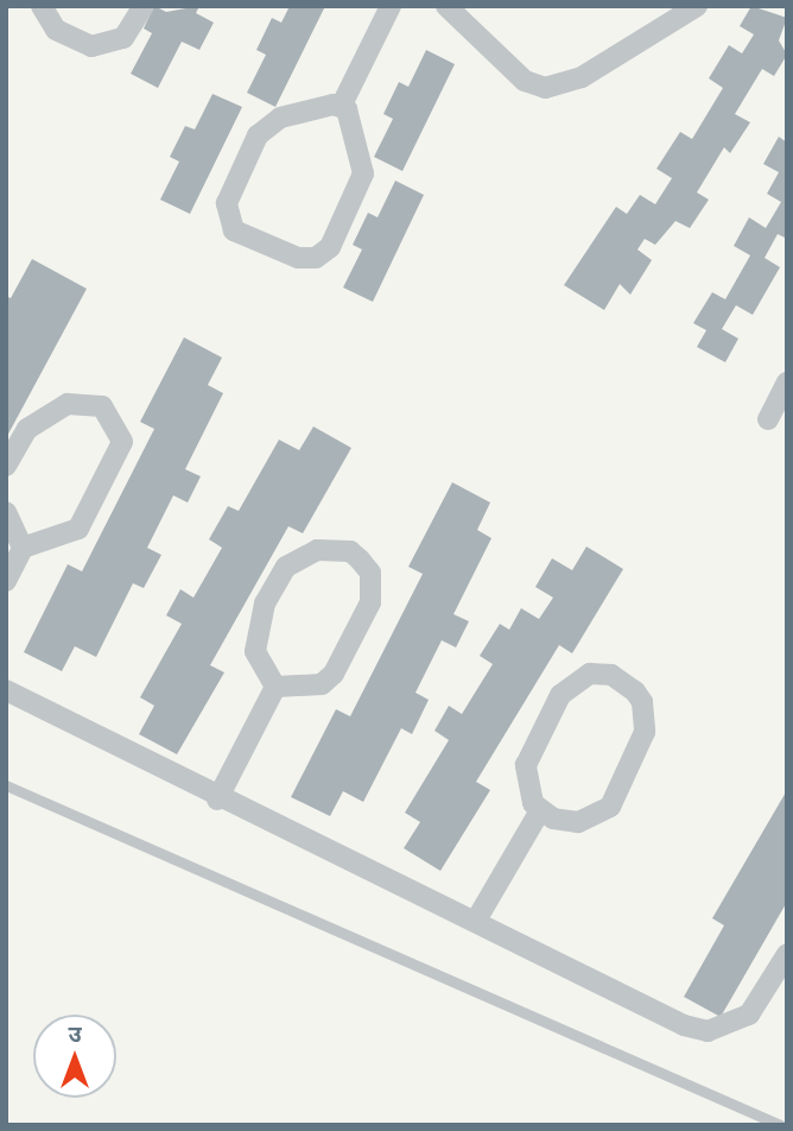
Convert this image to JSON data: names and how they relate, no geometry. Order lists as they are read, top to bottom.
{
  "north": "top"
}
